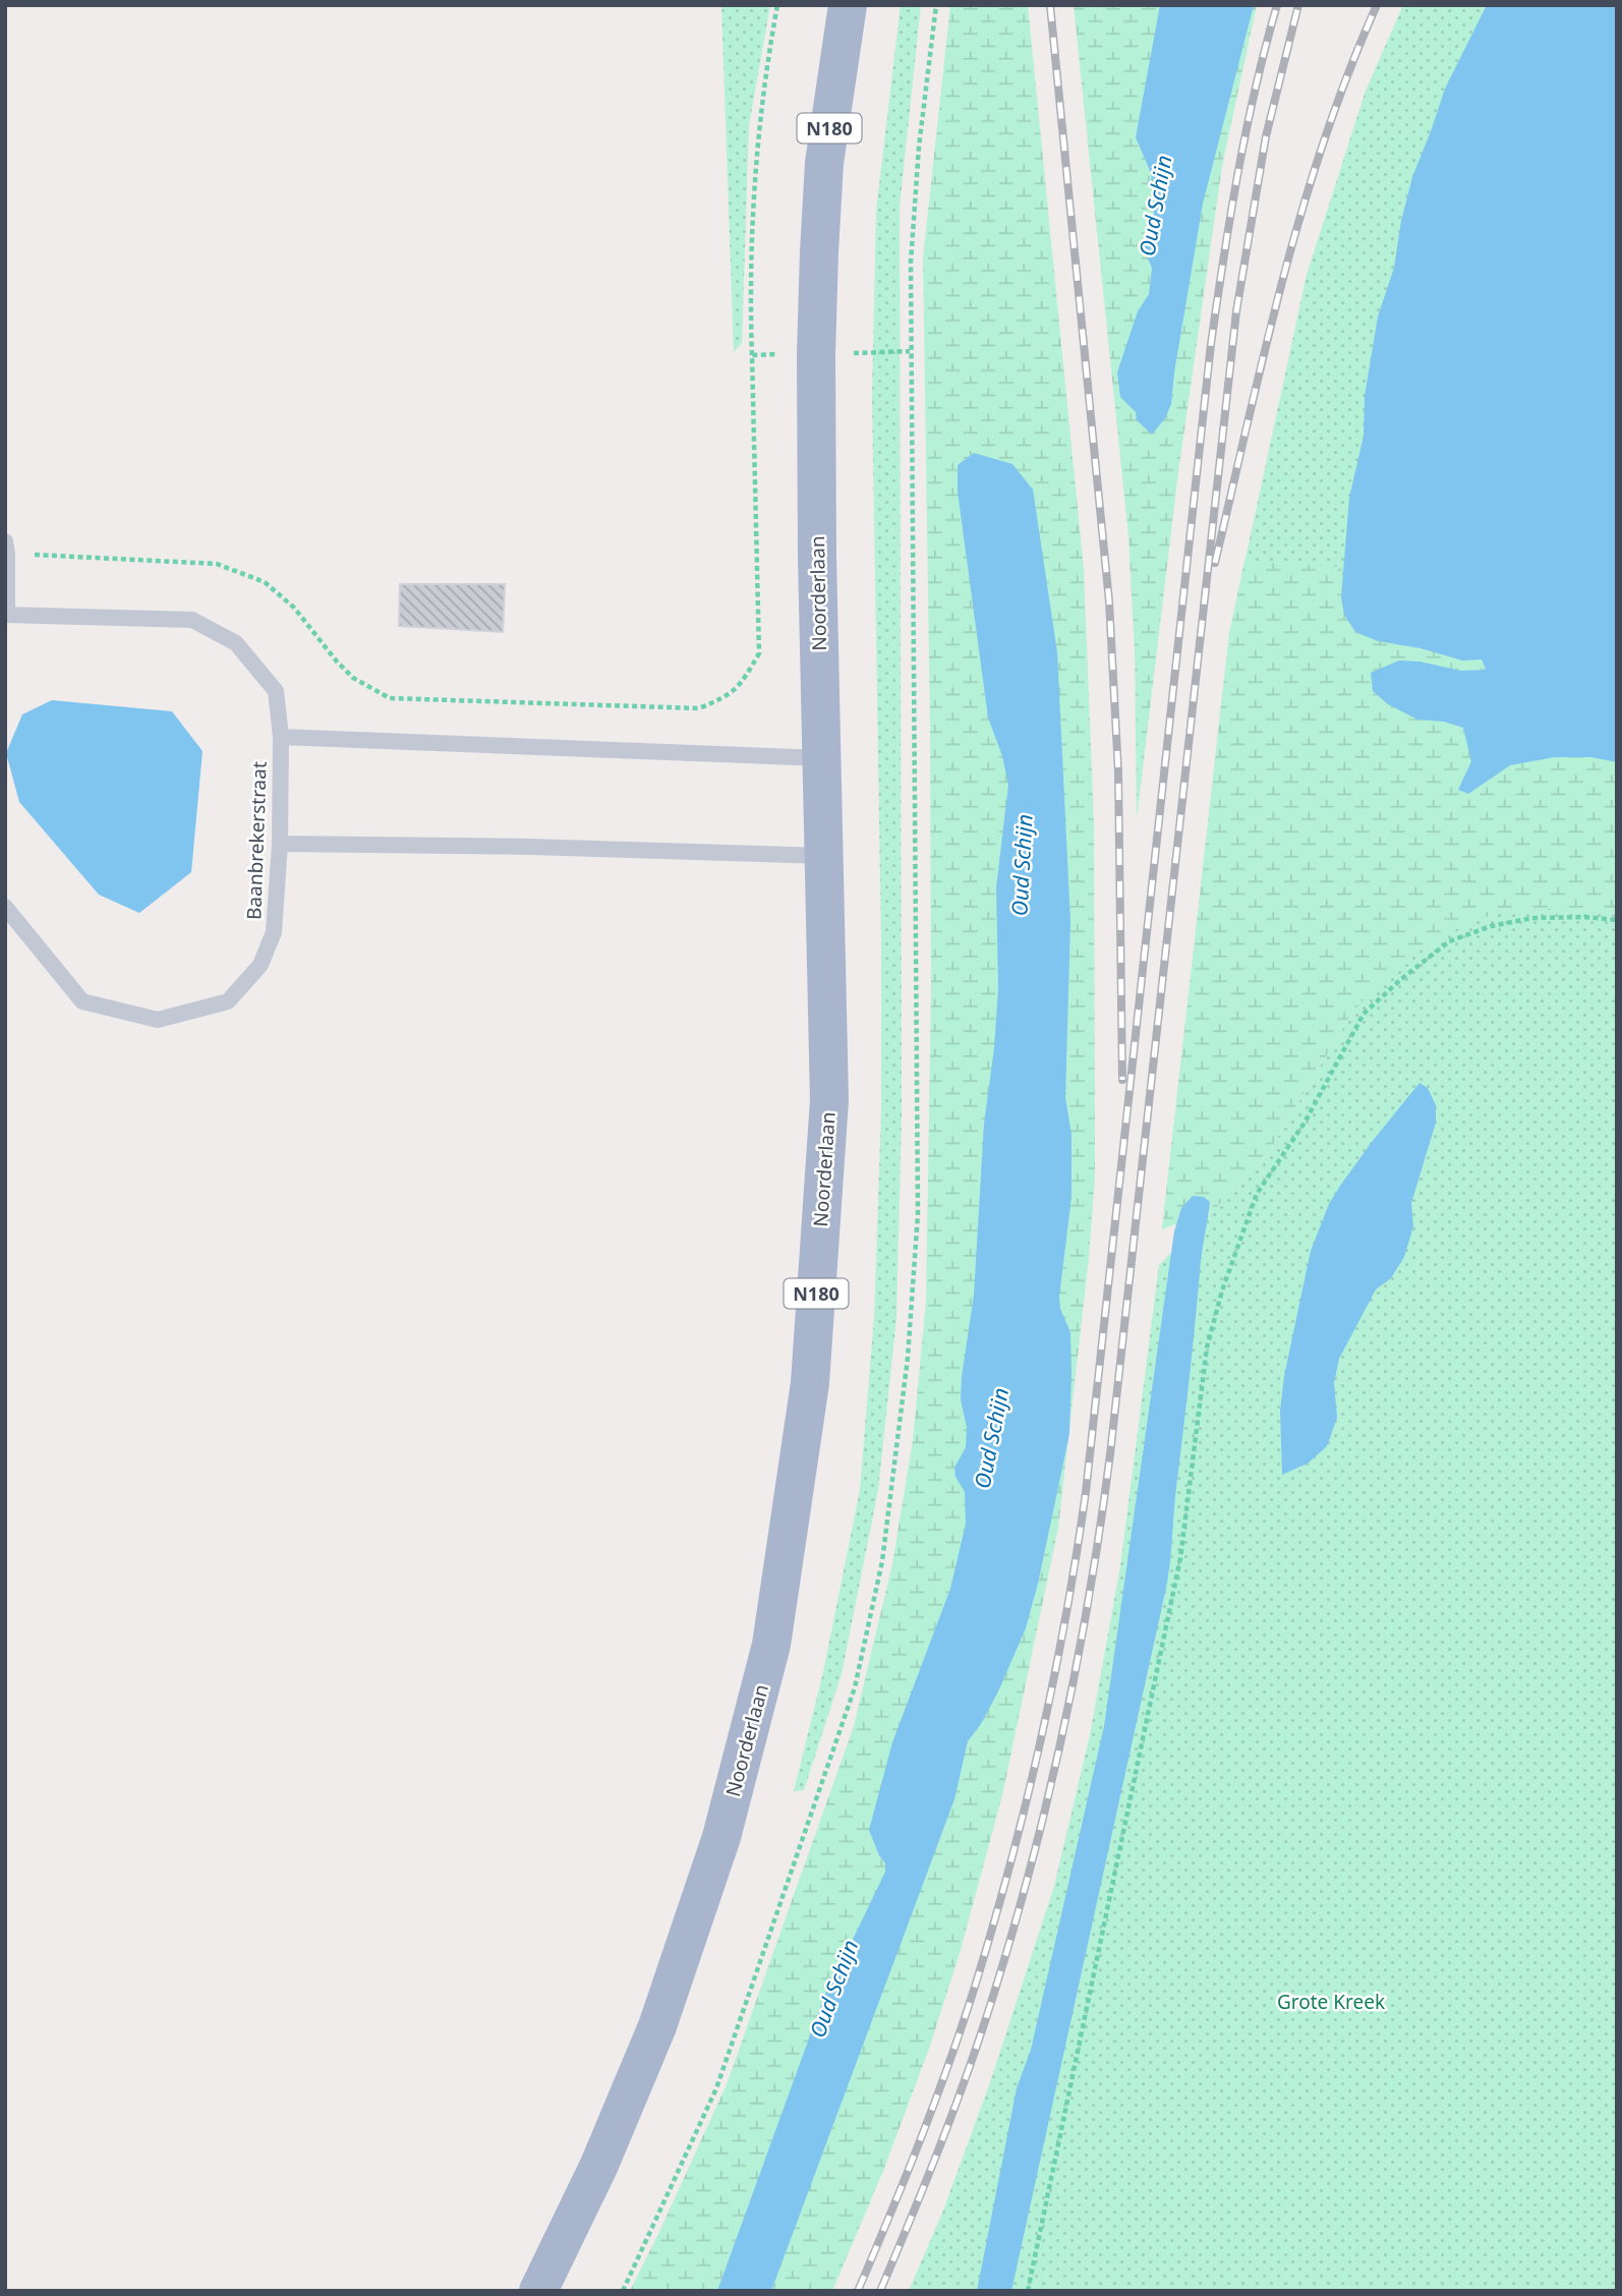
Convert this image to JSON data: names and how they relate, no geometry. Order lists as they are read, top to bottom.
{
  "streets": {
    "main road": ["N180", "Noorderlaan"],
    "lane": ["Baanbrekerstraat"]
  },
  "crossings": [
    ["Noorderlaan", "Baanbrekerstraat"]
  ],
  "water": ["Oud Schijn"],
  "parks": ["Grote Kreek"]
}
